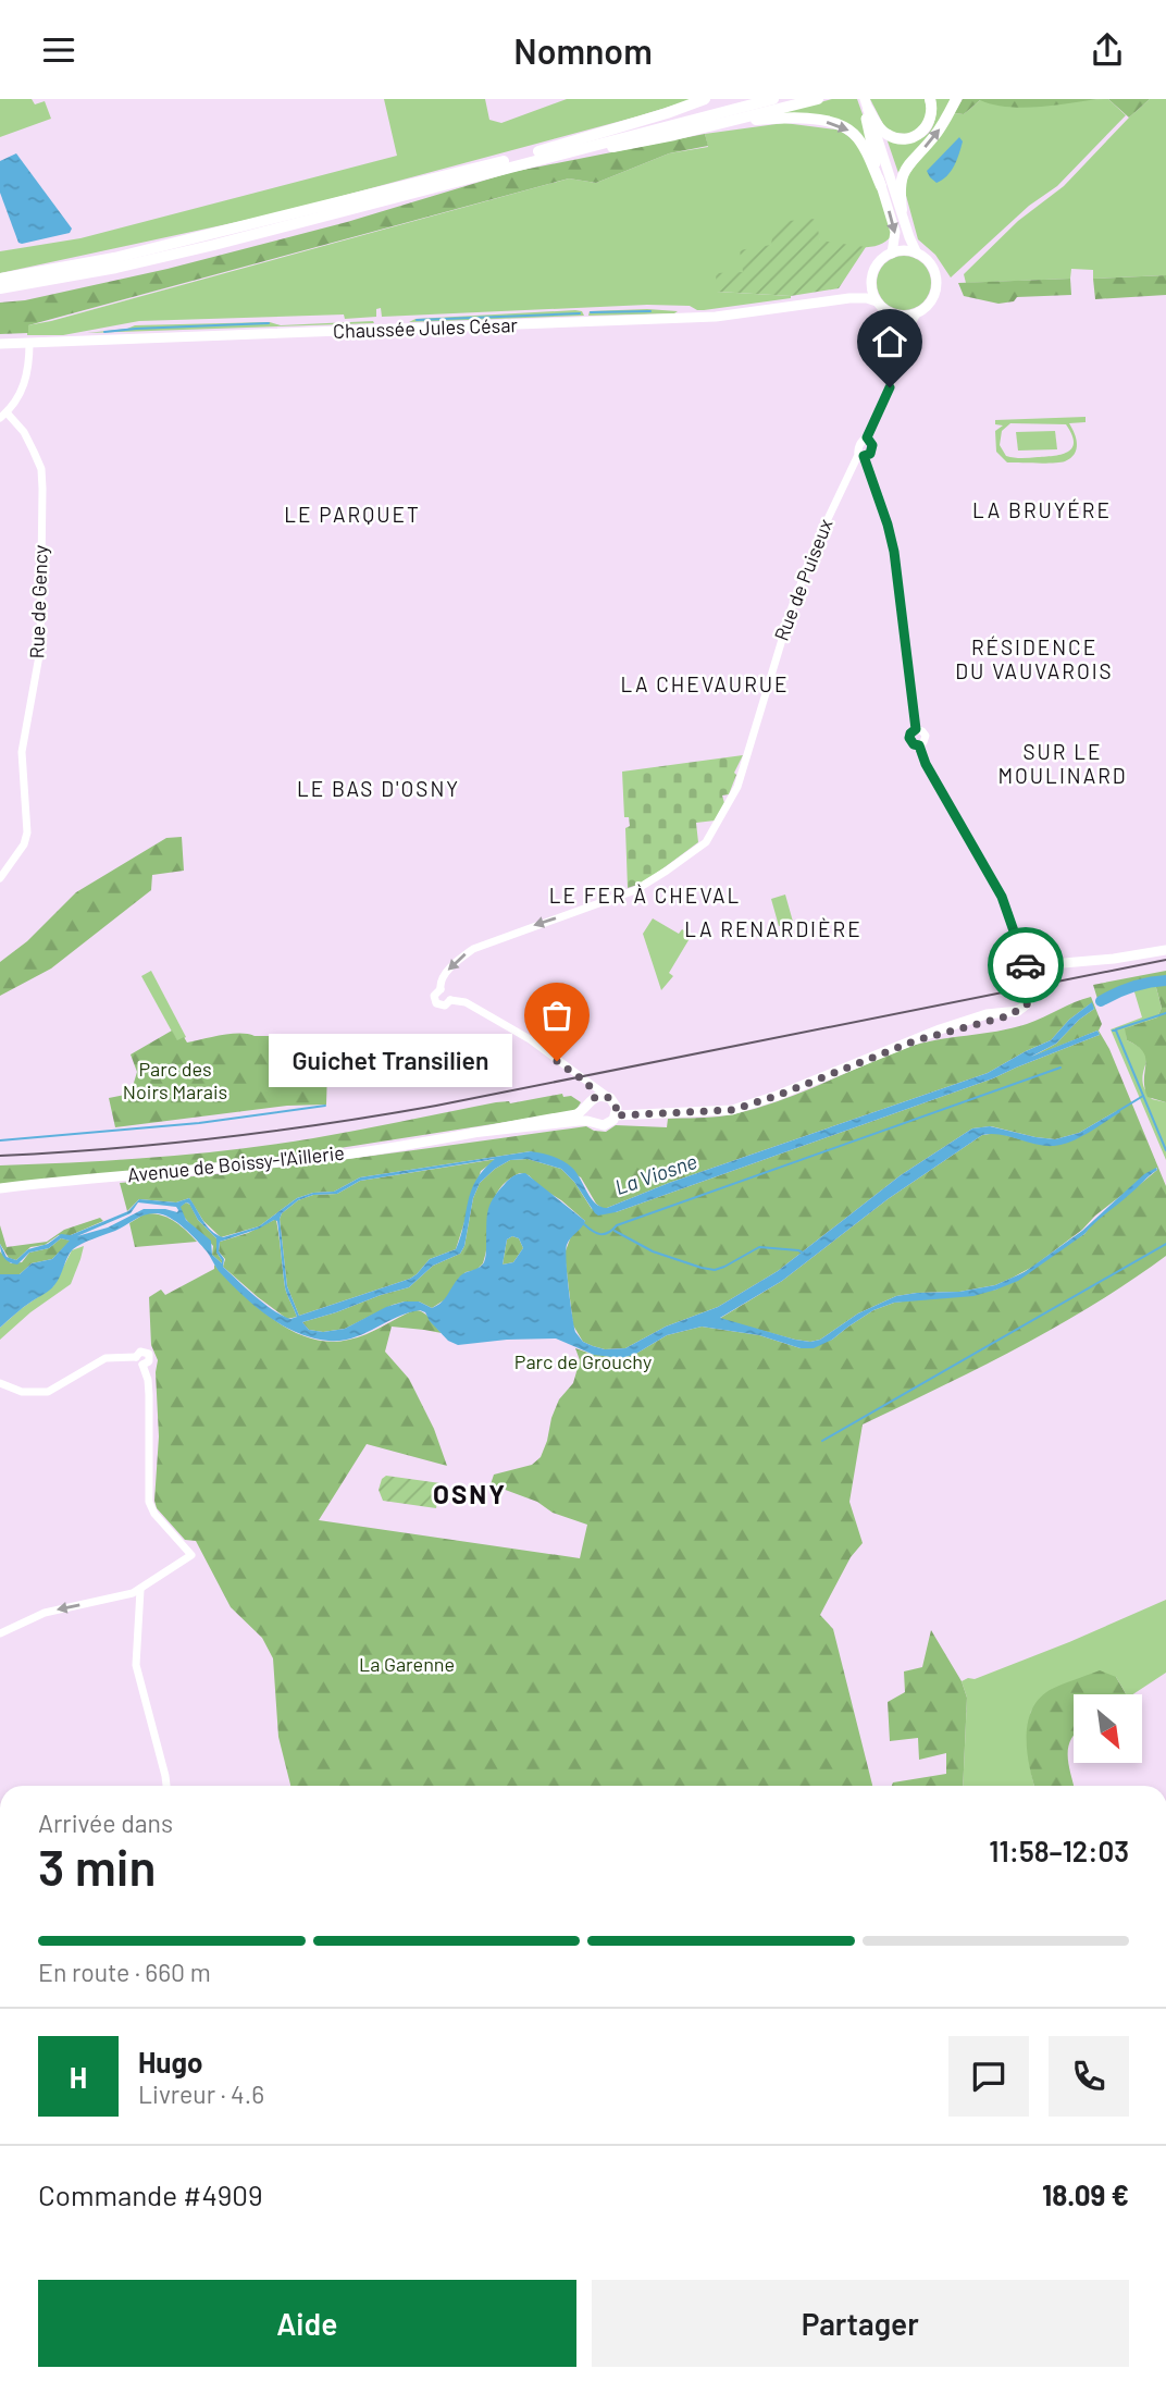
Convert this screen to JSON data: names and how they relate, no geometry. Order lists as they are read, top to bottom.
{
  "streets": {
    "main road": ["Chaussée Jules César", "Avenue de Boissy-l'Aillerie"],
    "street": ["Rue de Puiseux", "Rue de Gency"]
  },
  "one_way": ["Rue de Puiseux"],
  "districts": [
    "LA BRUYÉRE",
    "LE PARQUET",
    "RÉSIDENCE DU VAUVAROIS",
    "LA CHEVAURUE",
    "SUR LE MOULINARD",
    "LE BAS D'OSNY",
    "LE FER À CHEVAL",
    "LA RENARDIÈRE",
    "OSNY"
  ],
  "water": ["La Viosne"],
  "parks": ["Parc des Noirs Marais", "Parc de Grouchy", "La Garenne"],
  "places": ["Guichet Transilien"],
  "north": "bottom right",
  "page": {
    "header": "Nomnom",
    "bubble": "Guichet Transilien",
    "heading": ["3 min", "Arrivée dans", "11:58–12:03"],
    "panel": [
      "Hugo",
      "Livreur · 4.6",
      "Commande #4909",
      "18.09 €"
    ],
    "bar": "En route · 660 m",
    "round": "H",
    "buttons": ["Aide", "Partager"]
  }
}
